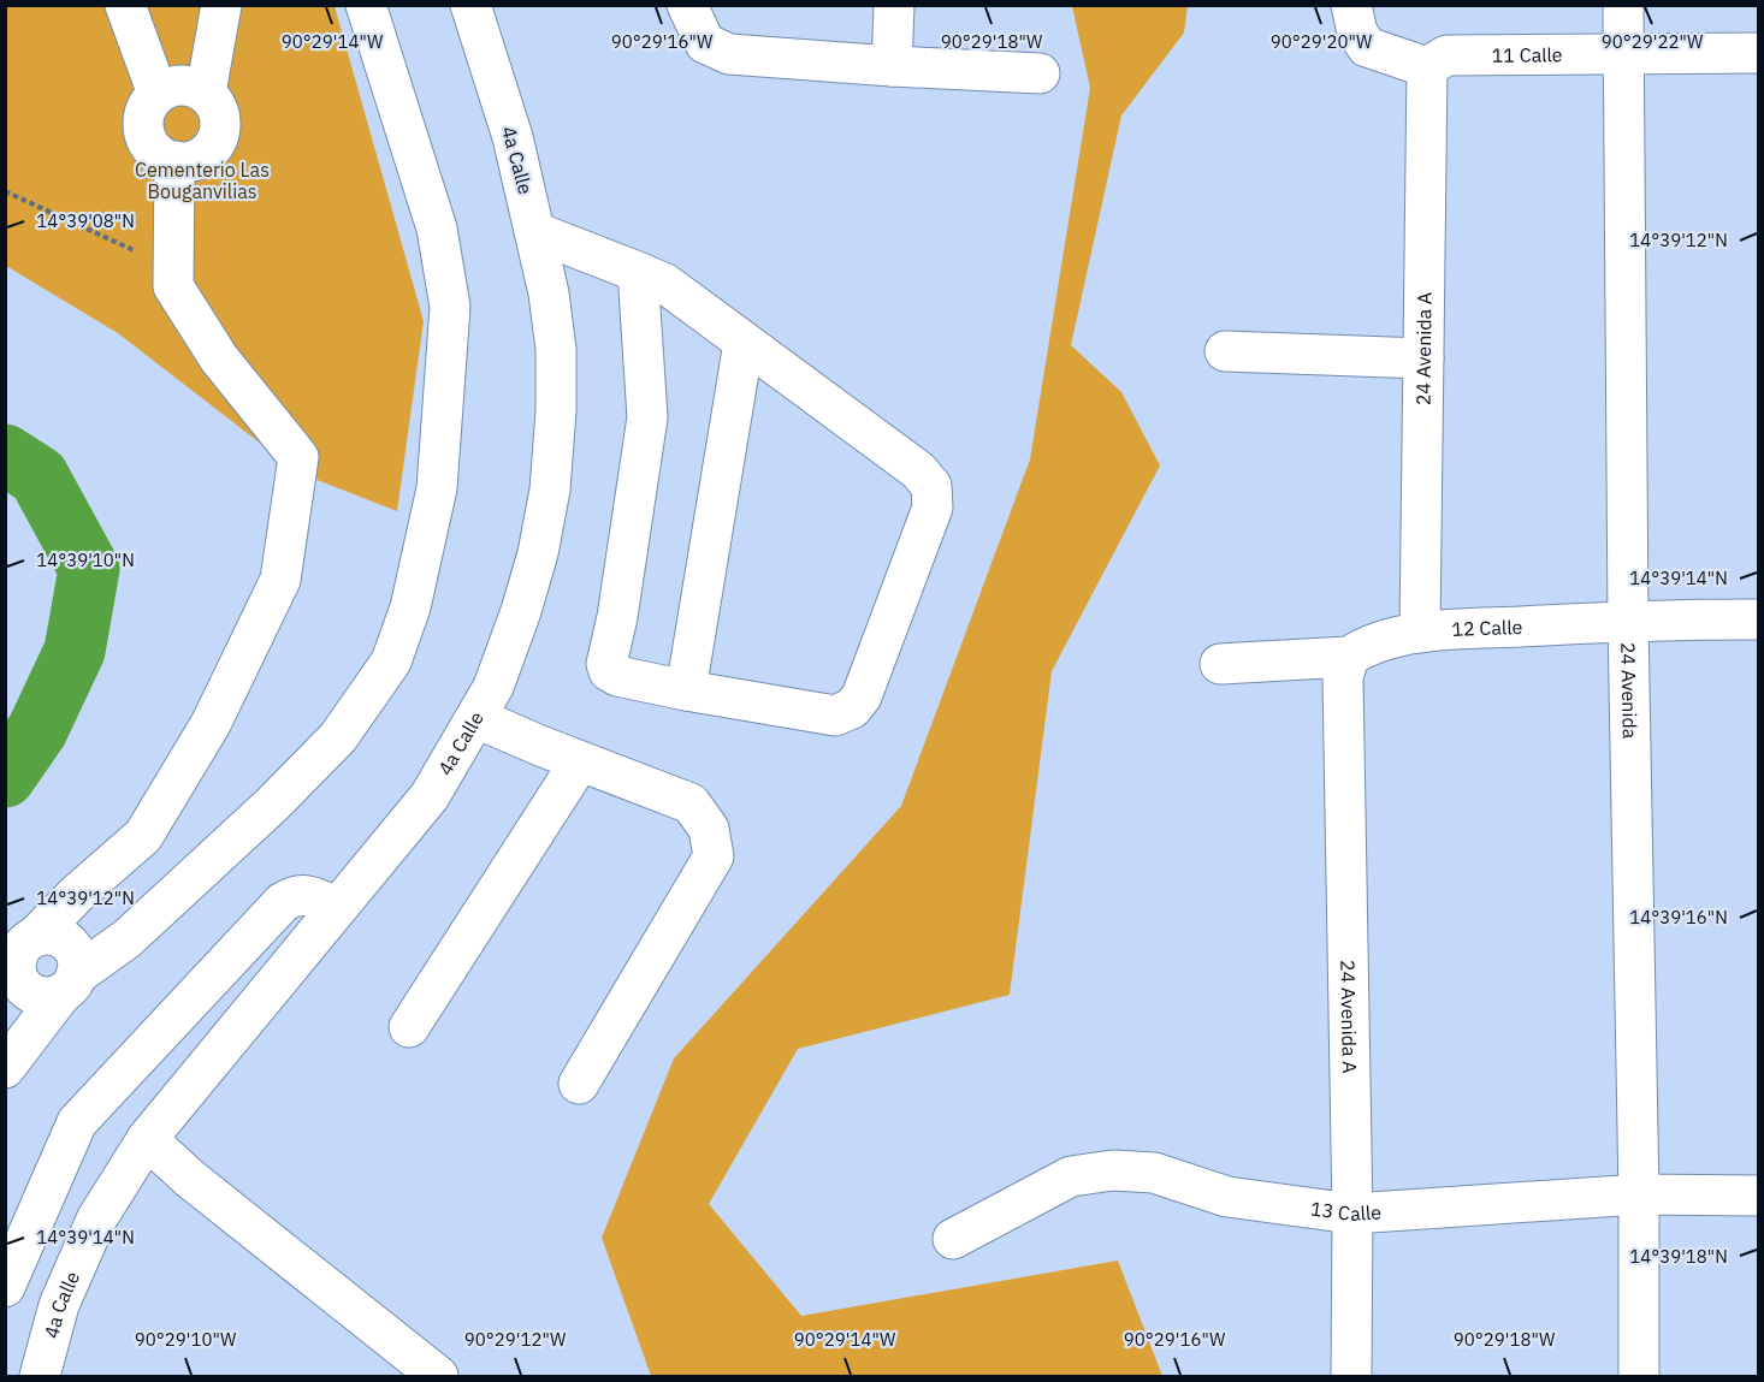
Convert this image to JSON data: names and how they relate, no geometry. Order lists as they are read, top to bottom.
{
  "streets": {
    "street": [
      "11 Calle",
      "4a Calle",
      "24 Avenida A",
      "12 Calle",
      "24 Avenida",
      "13 Calle"
    ]
  },
  "crossings": [
    ["11 Calle", "24 Avenida A"],
    ["11 Calle", "24 Avenida"],
    ["24 Avenida A", "12 Calle"],
    ["24 Avenida A", "13 Calle"],
    ["12 Calle", "24 Avenida"],
    ["24 Avenida", "13 Calle"]
  ],
  "parks": ["Cementerio Las Bouganvilias"],
  "coordinates": [
    "90°29'16\"W",
    "90°29'14\"W",
    "90°29'18\"W",
    "90°29'20\"W",
    "90°29'22\"W",
    "14°39'08\"N",
    "14°39'12\"N",
    "14°39'10\"N",
    "14°39'14\"N",
    "14°39'16\"N",
    "14°39'18\"N",
    "90°29'10\"W",
    "90°29'12\"W"
  ]
}
